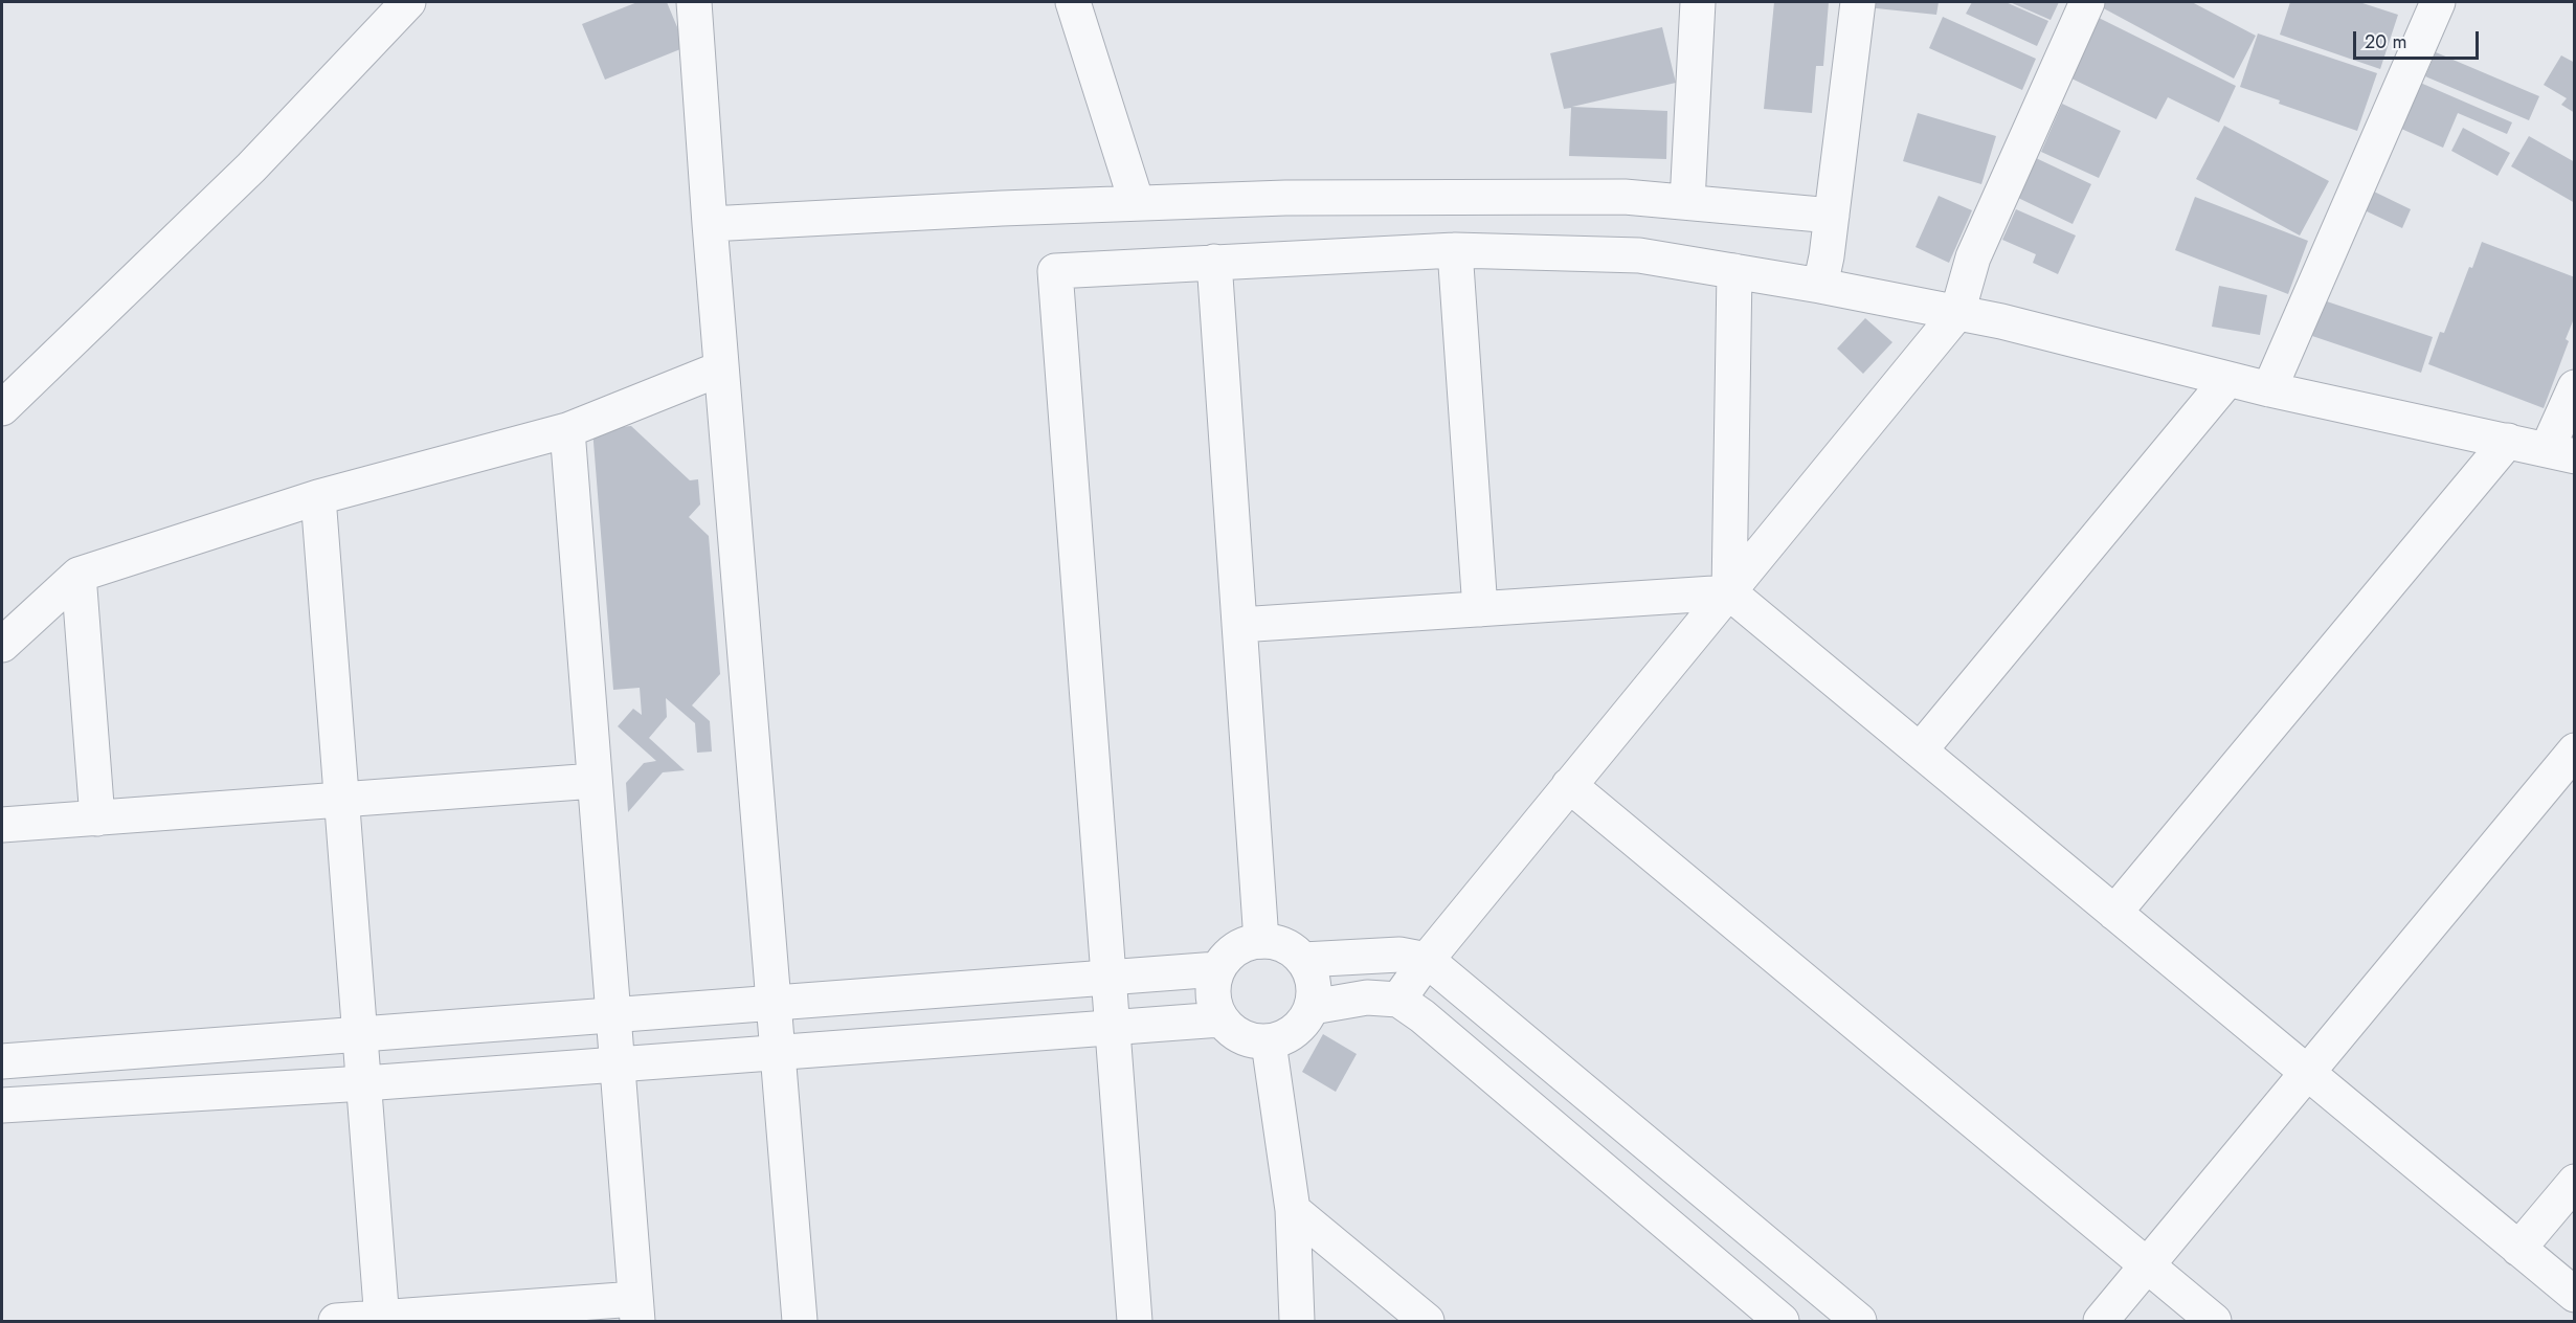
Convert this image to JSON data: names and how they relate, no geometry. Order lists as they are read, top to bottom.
{
  "scale_bar": "20 m"
}
